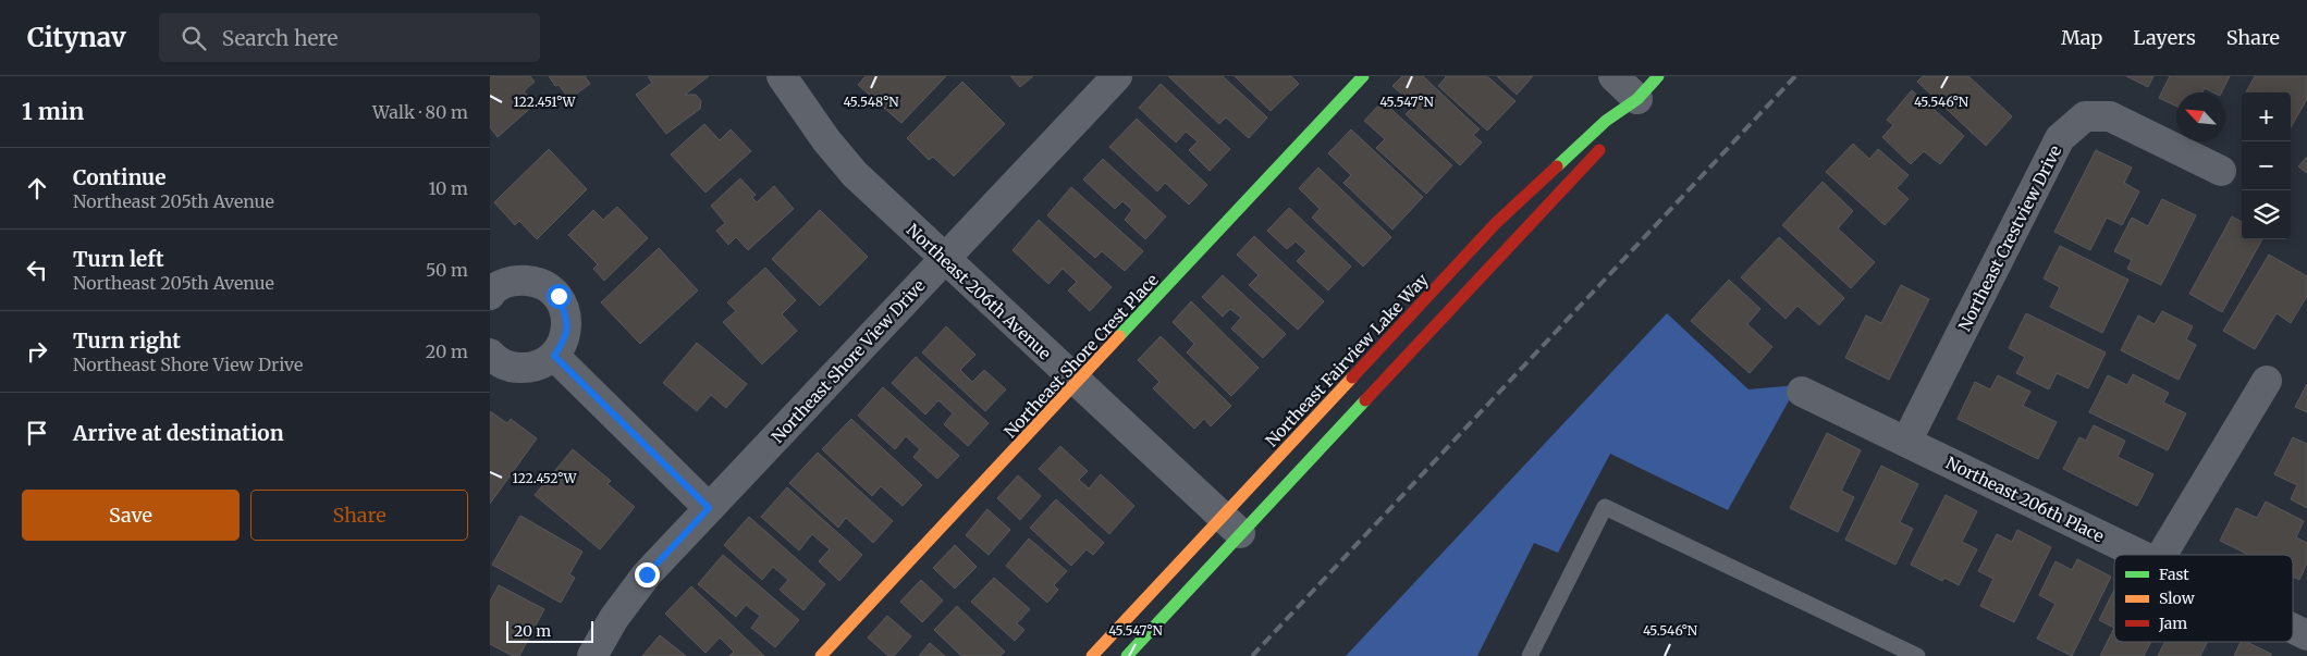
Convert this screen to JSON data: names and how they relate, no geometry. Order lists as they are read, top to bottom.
{
  "streets": {
    "street": [
      "Northeast Crestview Drive",
      "Northeast 206th Avenue",
      "Northeast Shore Crest Place",
      "Northeast Fairview Lake Way",
      "Northeast Shore View Drive",
      "Northeast 206th Place"
    ]
  },
  "crossings": [
    ["Northeast Crestview Drive", "Northeast 206th Place"],
    ["Northeast 206th Avenue", "Northeast Shore Crest Place"],
    ["Northeast 206th Avenue", "Northeast Fairview Lake Way"],
    ["Northeast 206th Avenue", "Northeast Shore View Drive"]
  ],
  "legend": ["Fast", "Slow", "Jam"],
  "scale_bar": "20 m",
  "north": "top left",
  "page": {
    "header": "Citynav",
    "search": "Search here",
    "nav": ["Map", "Layers", "Share"],
    "heading": ["1 min", "Walk · 80 m"],
    "map_buttons": ["+", "−"],
    "list": [
      ["Continue", "Northeast 205th Avenue", "10 m"],
      ["Turn left", "Northeast 205th Avenue", "50 m"],
      ["Turn right", "Northeast Shore View Drive", "20 m"],
      "Arrive at destination"
    ],
    "buttons": ["Save", "Share"],
    "scale": "20 m"
  },
  "coordinates": [
    "45.548°N",
    "45.547°N",
    "45.546°N",
    "122.451°W",
    "122.452°W"
  ]
}
